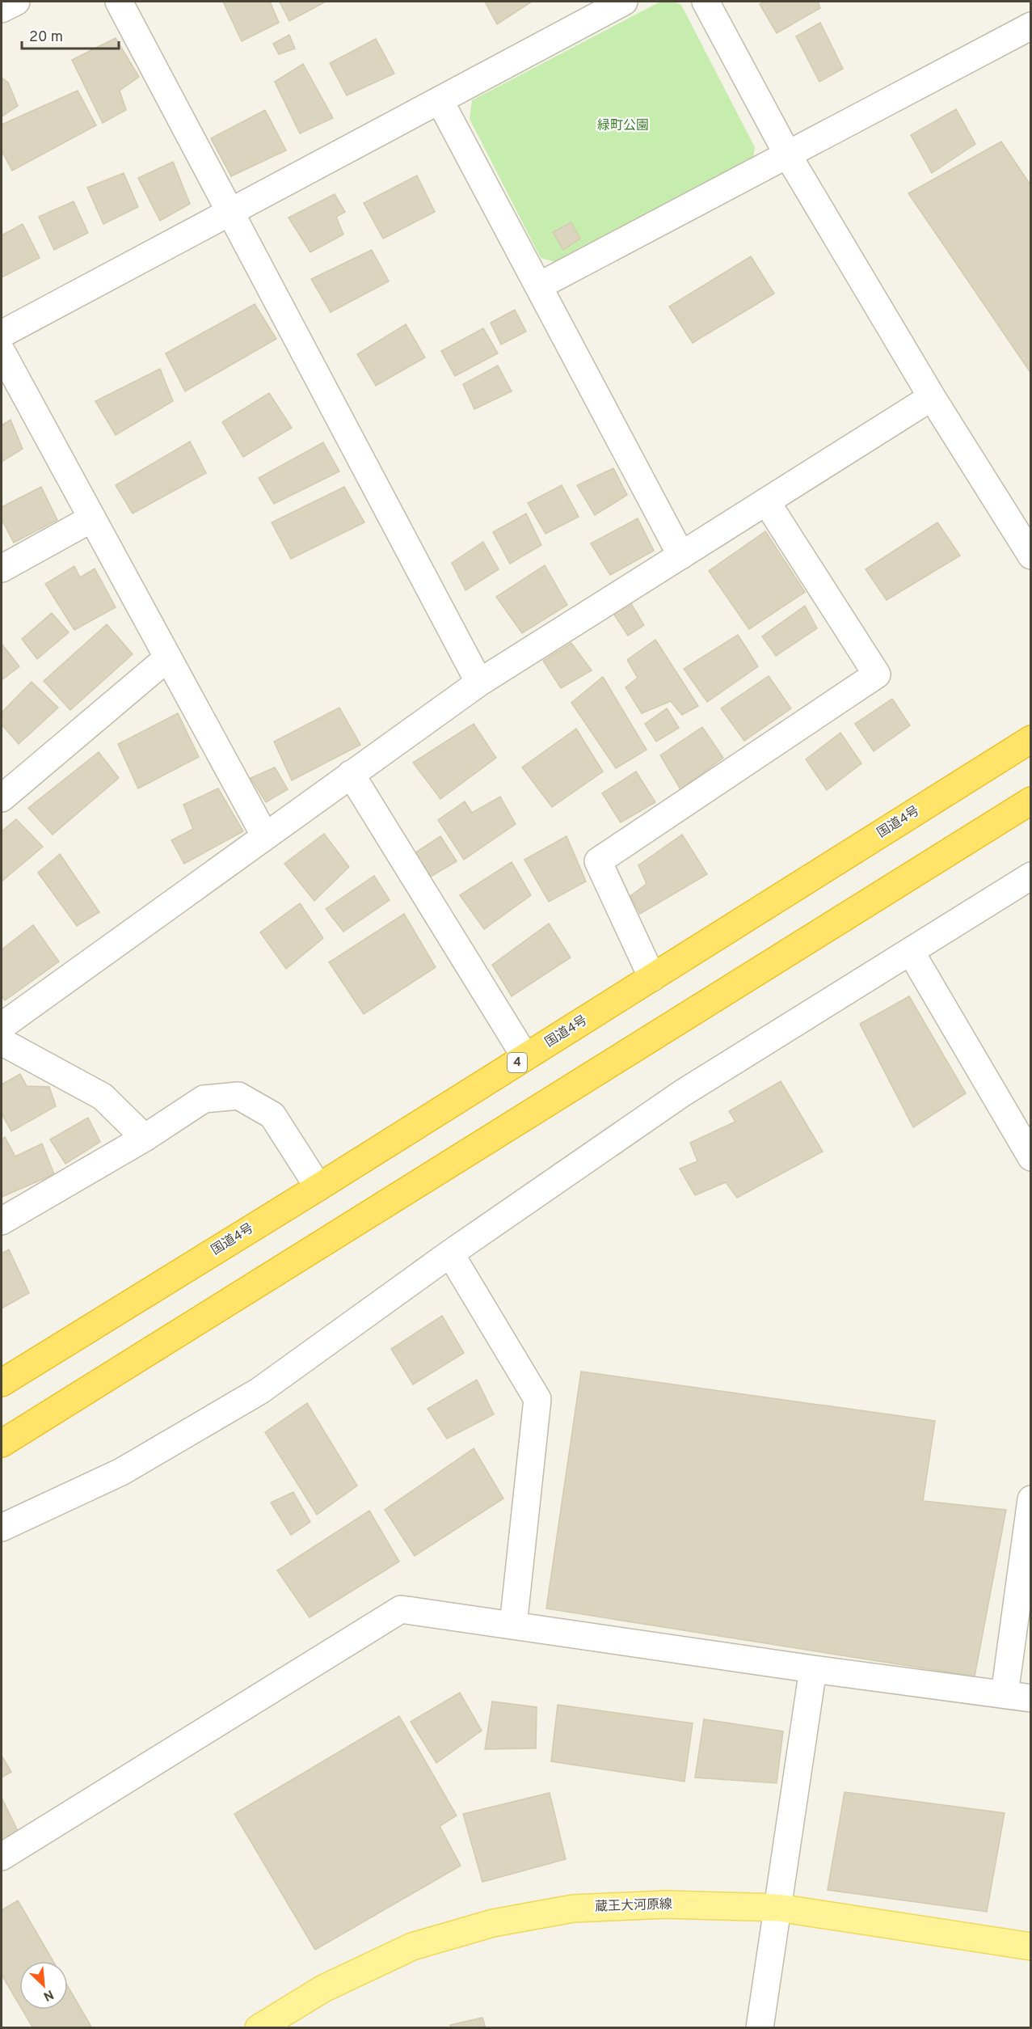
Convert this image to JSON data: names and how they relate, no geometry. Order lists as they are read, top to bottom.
{
  "streets": {
    "highway": ["国道4号", "4"],
    "main road": ["蔵王大河原線"]
  },
  "parks": ["緑町公園"],
  "scale_bar": "20 m",
  "north": "bottom right"
}
